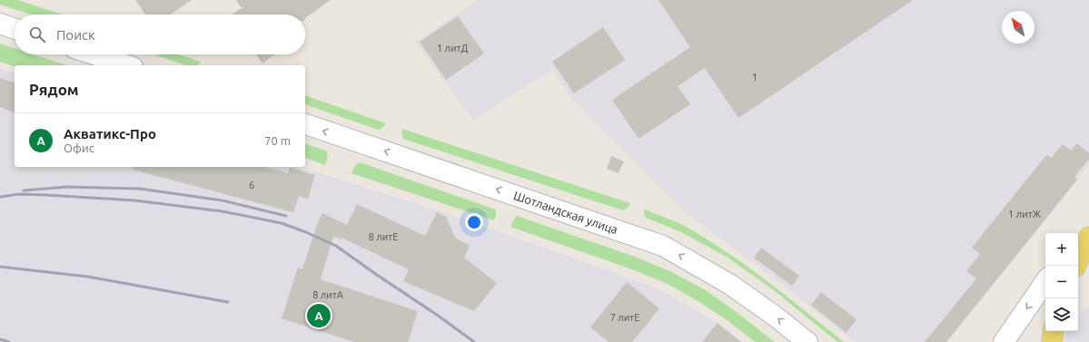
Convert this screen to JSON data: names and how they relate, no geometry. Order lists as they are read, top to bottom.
{
  "streets": {
    "street": ["Шотландская улица"]
  },
  "one_way": ["Шотландская улица"],
  "house_numbers": [
    "1 литД",
    "1",
    "6",
    "1 литЖ",
    "8 литЕ",
    "8 литА",
    "7 литЕ"
  ],
  "north": "top left",
  "page": {
    "search": "Поиск",
    "heading": "Рядом",
    "list": [
      {
        "mark": "A",
        "name": "Акватикс-Про",
        "note": "Офис",
        "value": "70 m"
      }
    ],
    "map_buttons": ["+", "−"],
    "pins": "A"
  }
}
